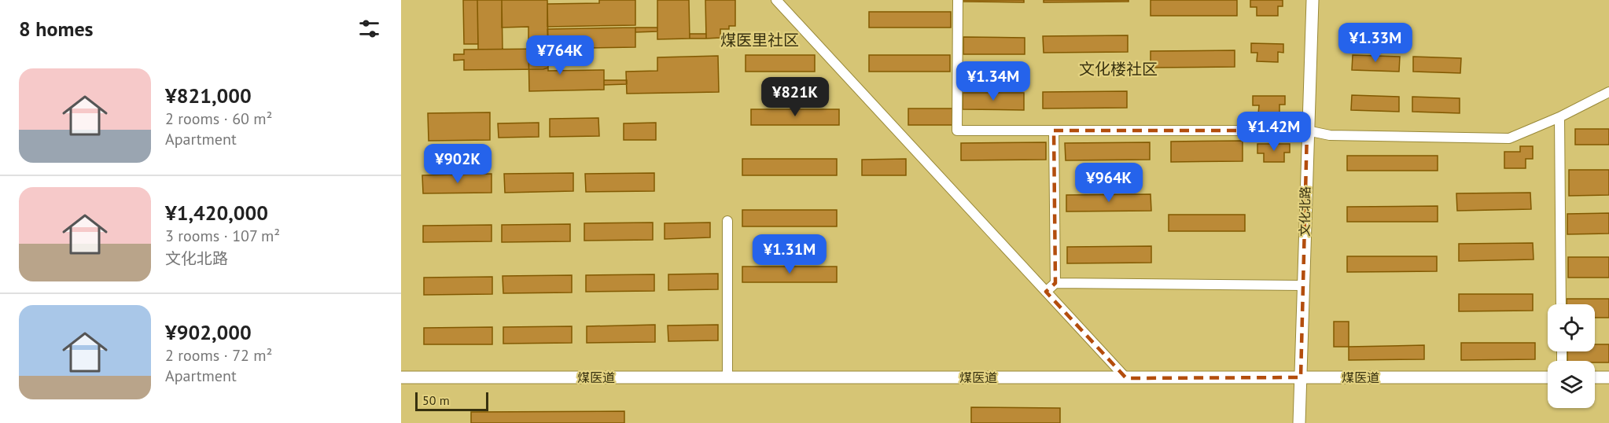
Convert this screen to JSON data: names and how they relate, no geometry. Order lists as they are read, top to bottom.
{
  "streets": {
    "street": ["文化北路", "煤医道"]
  },
  "crossings": [
    ["文化北路", "煤医道"]
  ],
  "districts": ["煤医里社区", "文化楼社区"],
  "scale_bar": "50 m",
  "page": {
    "heading": "8 homes",
    "price": [
      "¥1.33M",
      "¥764K",
      "¥1.34M",
      "¥821K",
      "¥1.42M",
      "¥902K",
      "¥964K",
      "¥1.31M"
    ],
    "list": [
      {
        "name": "¥821,000",
        "note": "2 rooms · 60 m² · Apartment"
      },
      {
        "name": "¥1,420,000",
        "note": "3 rooms · 107 m² · 文化北路"
      },
      {
        "name": "¥902,000",
        "note": "2 rooms · 72 m² · Apartment"
      }
    ],
    "scale": "50 m"
  }
}
